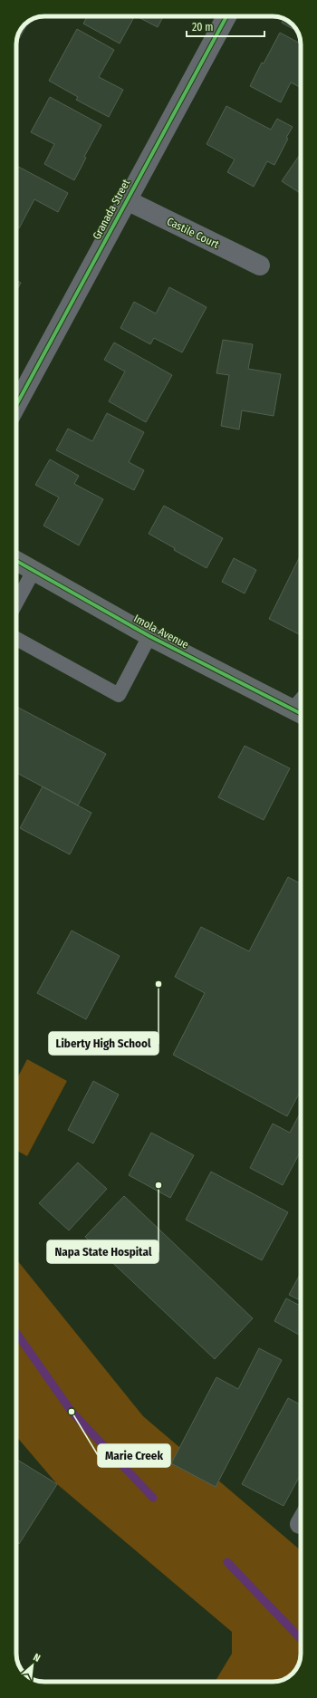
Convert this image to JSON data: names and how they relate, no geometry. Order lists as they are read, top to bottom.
{
  "streets": {
    "street": ["Granada Street", "Castile Court", "Imola Avenue"]
  },
  "crossings": [
    ["Granada Street", "Castile Court"]
  ],
  "places": ["Liberty High School", "Napa State Hospital", "Marie Creek"],
  "scale_bar": "20 m",
  "north": "top right"
}
